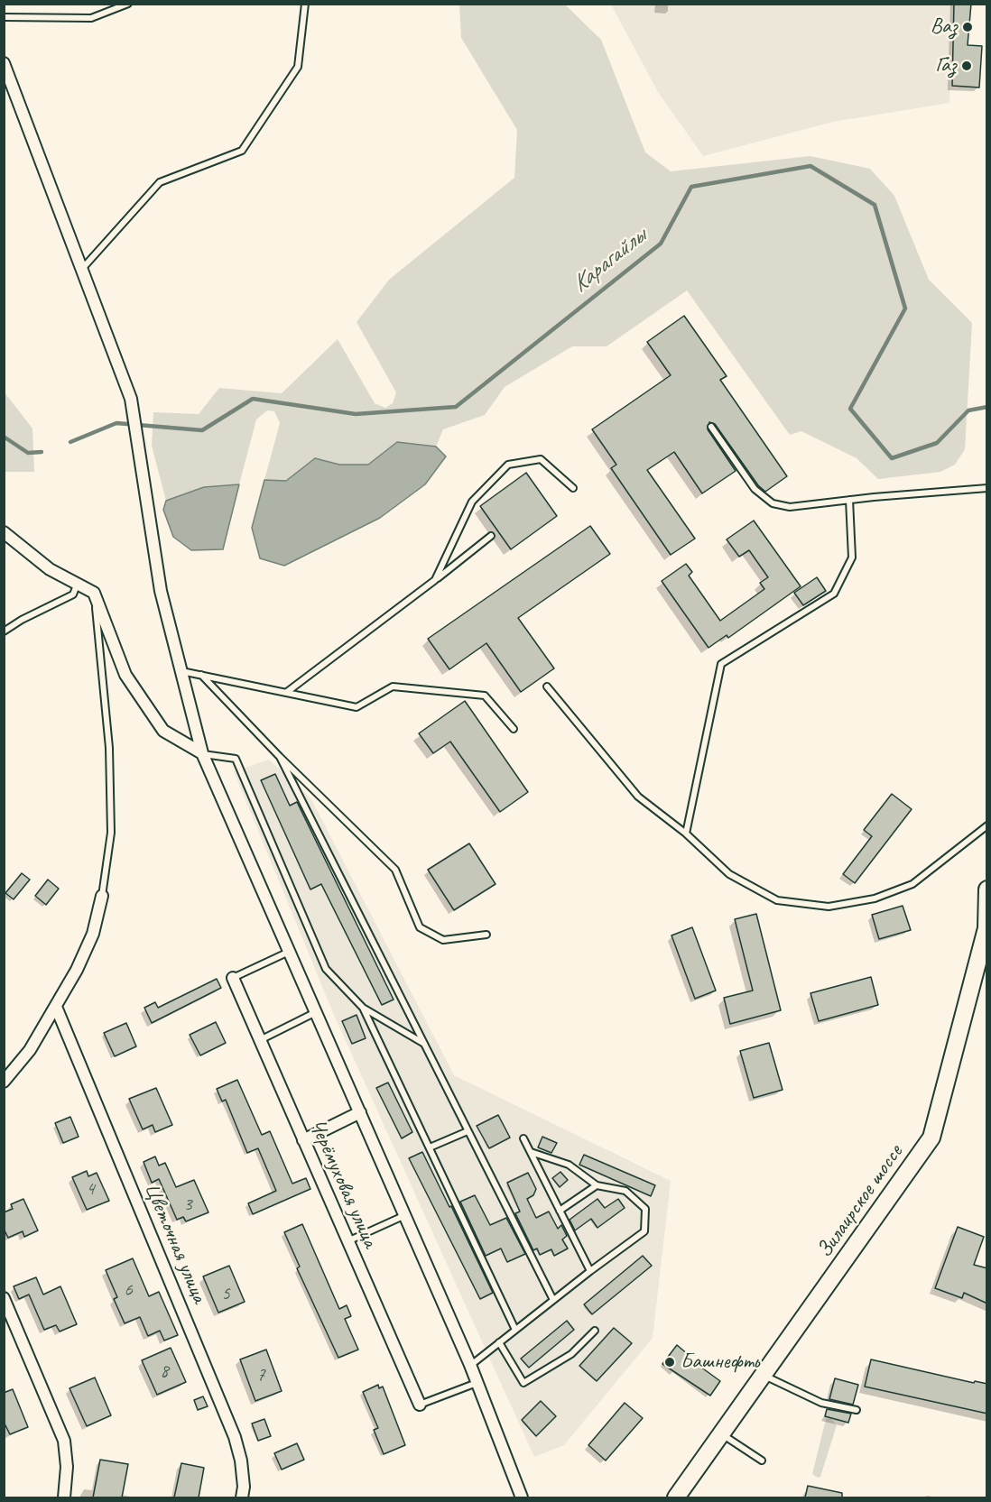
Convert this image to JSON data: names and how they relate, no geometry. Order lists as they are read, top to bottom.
{
  "streets": {
    "main road": ["Зилаирское шоссе"],
    "street": ["Черёмуховая улица", "Цветочная улица"]
  },
  "water": ["Карагайлы"],
  "places": ["Ваз", "Газ", "Башнефть"],
  "house_numbers": [
    "4",
    "3",
    "6",
    "5",
    "8",
    "7"
  ]
}
